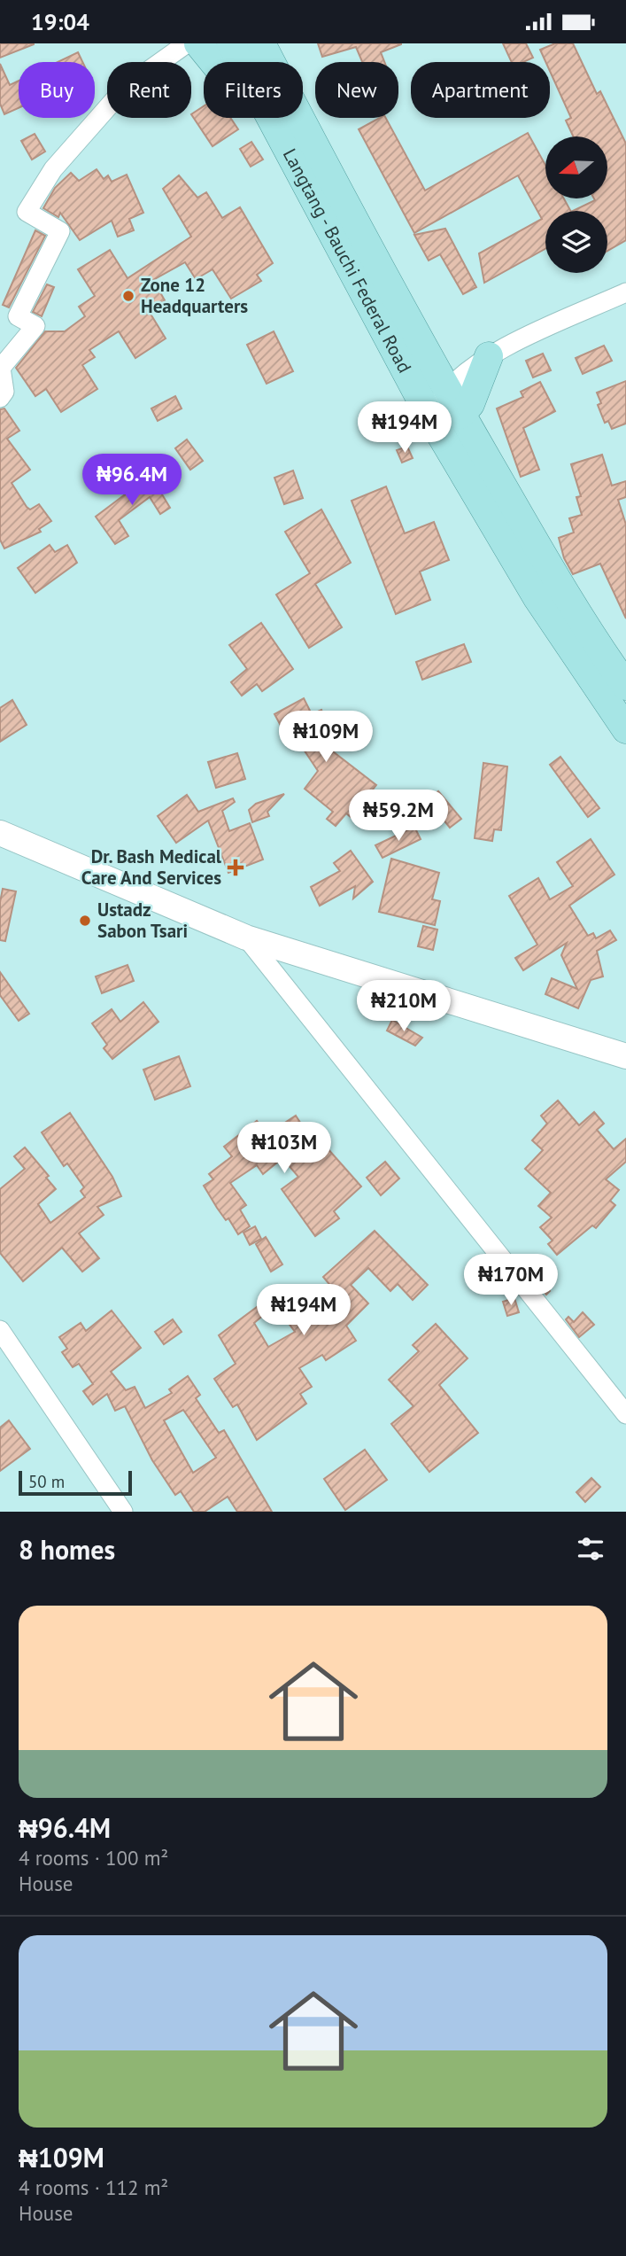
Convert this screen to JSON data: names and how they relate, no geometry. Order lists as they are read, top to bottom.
{
  "streets": {
    "main road": ["Langtang - Bauchi Federal Road"]
  },
  "places": {
    "other": ["Zone 12 Headquarters", "Ustadz Sabon Tsari"],
    "health": ["Dr. Bash Medical Care And Services"]
  },
  "scale_bar": "50 m",
  "north": "left",
  "page": {
    "status": "19:04",
    "chip": [
      "Buy",
      "Rent",
      "Filters",
      "New",
      "Apartment"
    ],
    "price": [
      "₦194M",
      "₦96.4M",
      "₦109M",
      "₦59.2M",
      "₦210M",
      "₦103M",
      "₦170M",
      "₦194M"
    ],
    "scale": "50 m",
    "heading": "8 homes",
    "list": [
      {
        "name": "₦96.4M",
        "note": "4 rooms · 100 m² · House"
      },
      {
        "name": "₦109M",
        "note": "4 rooms · 112 m² · House"
      }
    ]
  }
}
